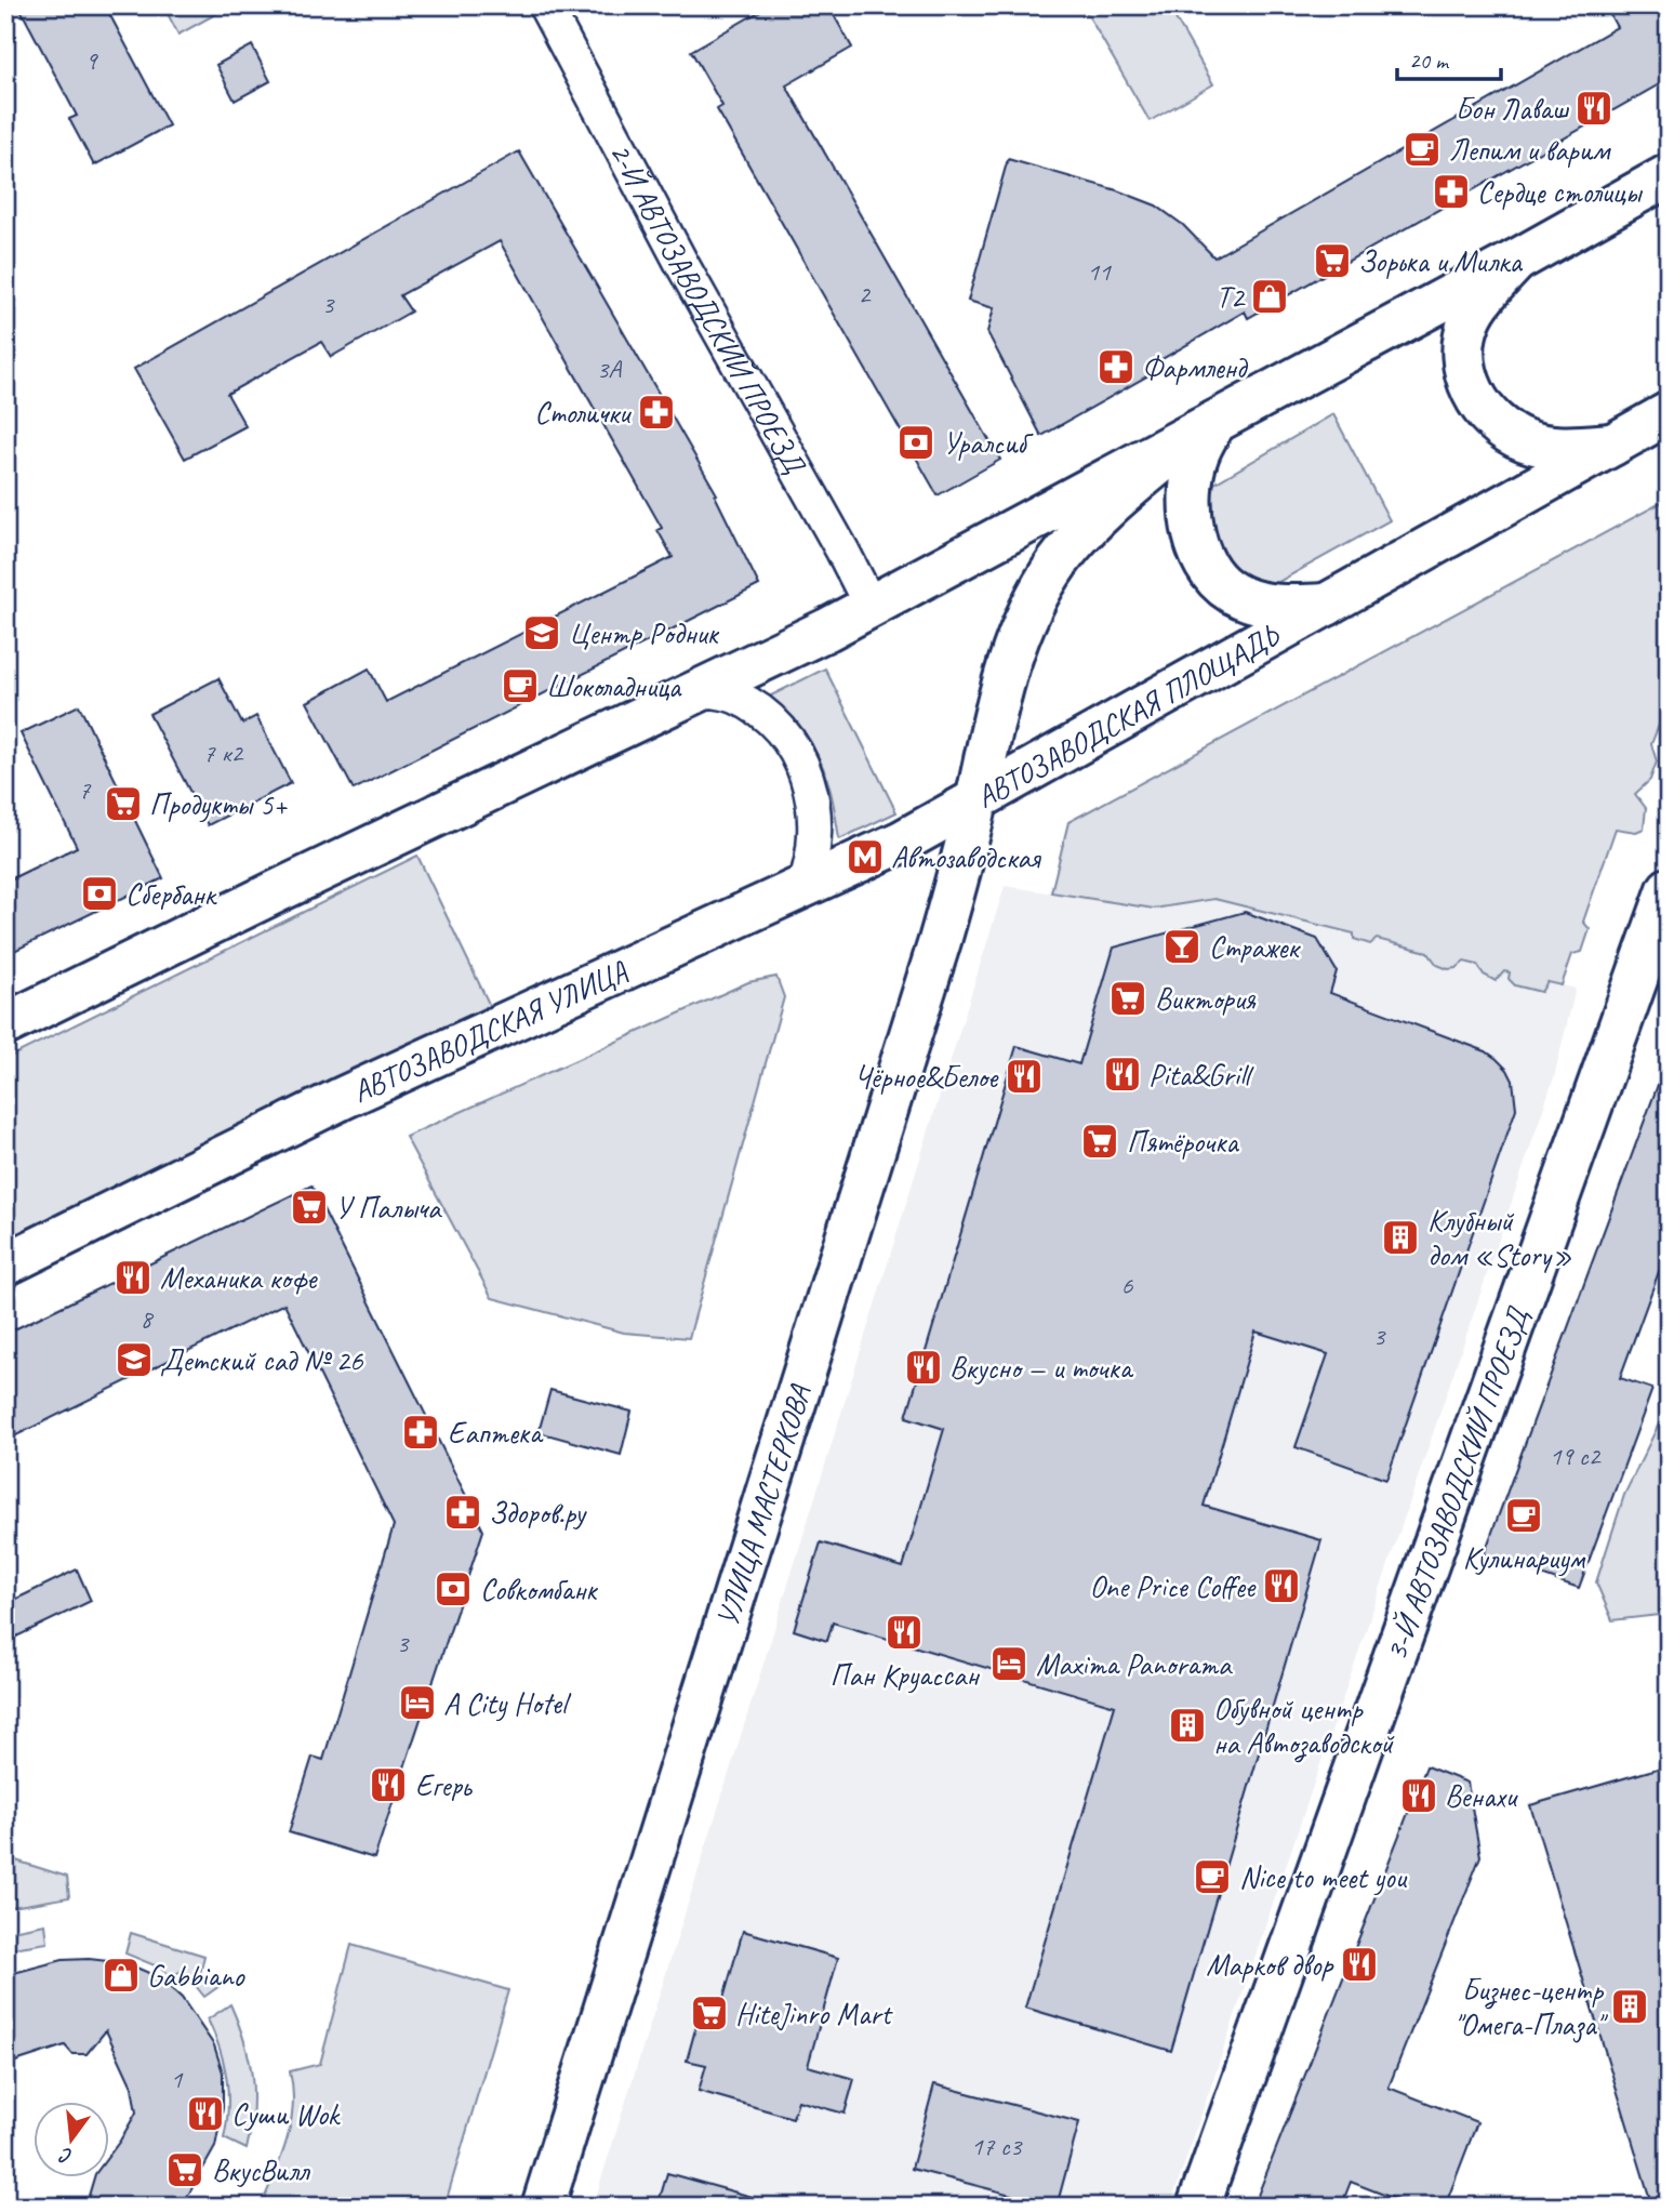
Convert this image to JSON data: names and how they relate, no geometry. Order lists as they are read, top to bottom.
{
  "streets": {
    "main road": [
      "АВТОЗАВОДСКАЯ ПЛОЩАДЬ",
      "АВТОЗАВОДСКАЯ УЛИЦА",
      "3-Й АВТОЗАВОДСКИЙ ПРОЕЗД",
      "УЛИЦА МАСТЕРКОВА"
    ],
    "street": ["2-Й АВТОЗАВОДСКИЙ ПРОЕЗД"]
  },
  "crossings": [
    ["2-Й АВТОЗАВОДСКИЙ ПРОЕЗД", "АВТОЗАВОДСКАЯ ПЛОЩАДЬ"],
    ["АВТОЗАВОДСКАЯ ПЛОЩАДЬ", "АВТОЗАВОДСКАЯ УЛИЦА"],
    ["АВТОЗАВОДСКАЯ ПЛОЩАДЬ", "УЛИЦА МАСТЕРКОВА"],
    ["АВТОЗАВОДСКАЯ УЛИЦА", "УЛИЦА МАСТЕРКОВА"]
  ],
  "places": {
    "restaurant": [
      "Бон Лаваш",
      "Pita&Grill",
      "Чёрное&Белое",
      "Механика кофе",
      "Вкусно — и точка",
      "One Price Coffee",
      "Пан Круассан",
      "Егерь",
      "Венахи",
      "Марков двор",
      "Суши Wok"
    ],
    "cafe": [
      "Лепим и варим",
      "Шоколадница",
      "Кулинариум",
      "Nice to meet you"
    ],
    "pharmacy": [
      "Сердце столицы",
      "Фармленд",
      "Столички",
      "Еаптека",
      "Здоров.ру"
    ],
    "supermarket": [
      "Зорька и Милка",
      "Продукты 5+",
      "Виктория",
      "Пятёрочка",
      "У Палыча",
      "HiteJinro Mart",
      "ВкусВилл"
    ],
    "shop": ["T2", "Gabbiano"],
    "bank": ["Уралсиб", "Сбербанк", "Совкомбанк"],
    "school or university": ["Центр Родник", "Детский сад № 26"],
    "metro station": ["Автозаводская"],
    "bar": ["Стражек"],
    "building": ["Клубный дом «Story»", "Обувной центр на Автозаводской", "Бизнес-центр \"Омега-Плаза\""],
    "hotel": ["Maxima Panorama", "A City Hotel"]
  },
  "house_numbers": [
    "9",
    "11",
    "2",
    "3",
    "3А",
    "7 к2",
    "7",
    "6",
    "8",
    "3",
    "19 с2",
    "3",
    "1",
    "17 c3"
  ],
  "scale_bar": "20 m",
  "north": "bottom"
}
